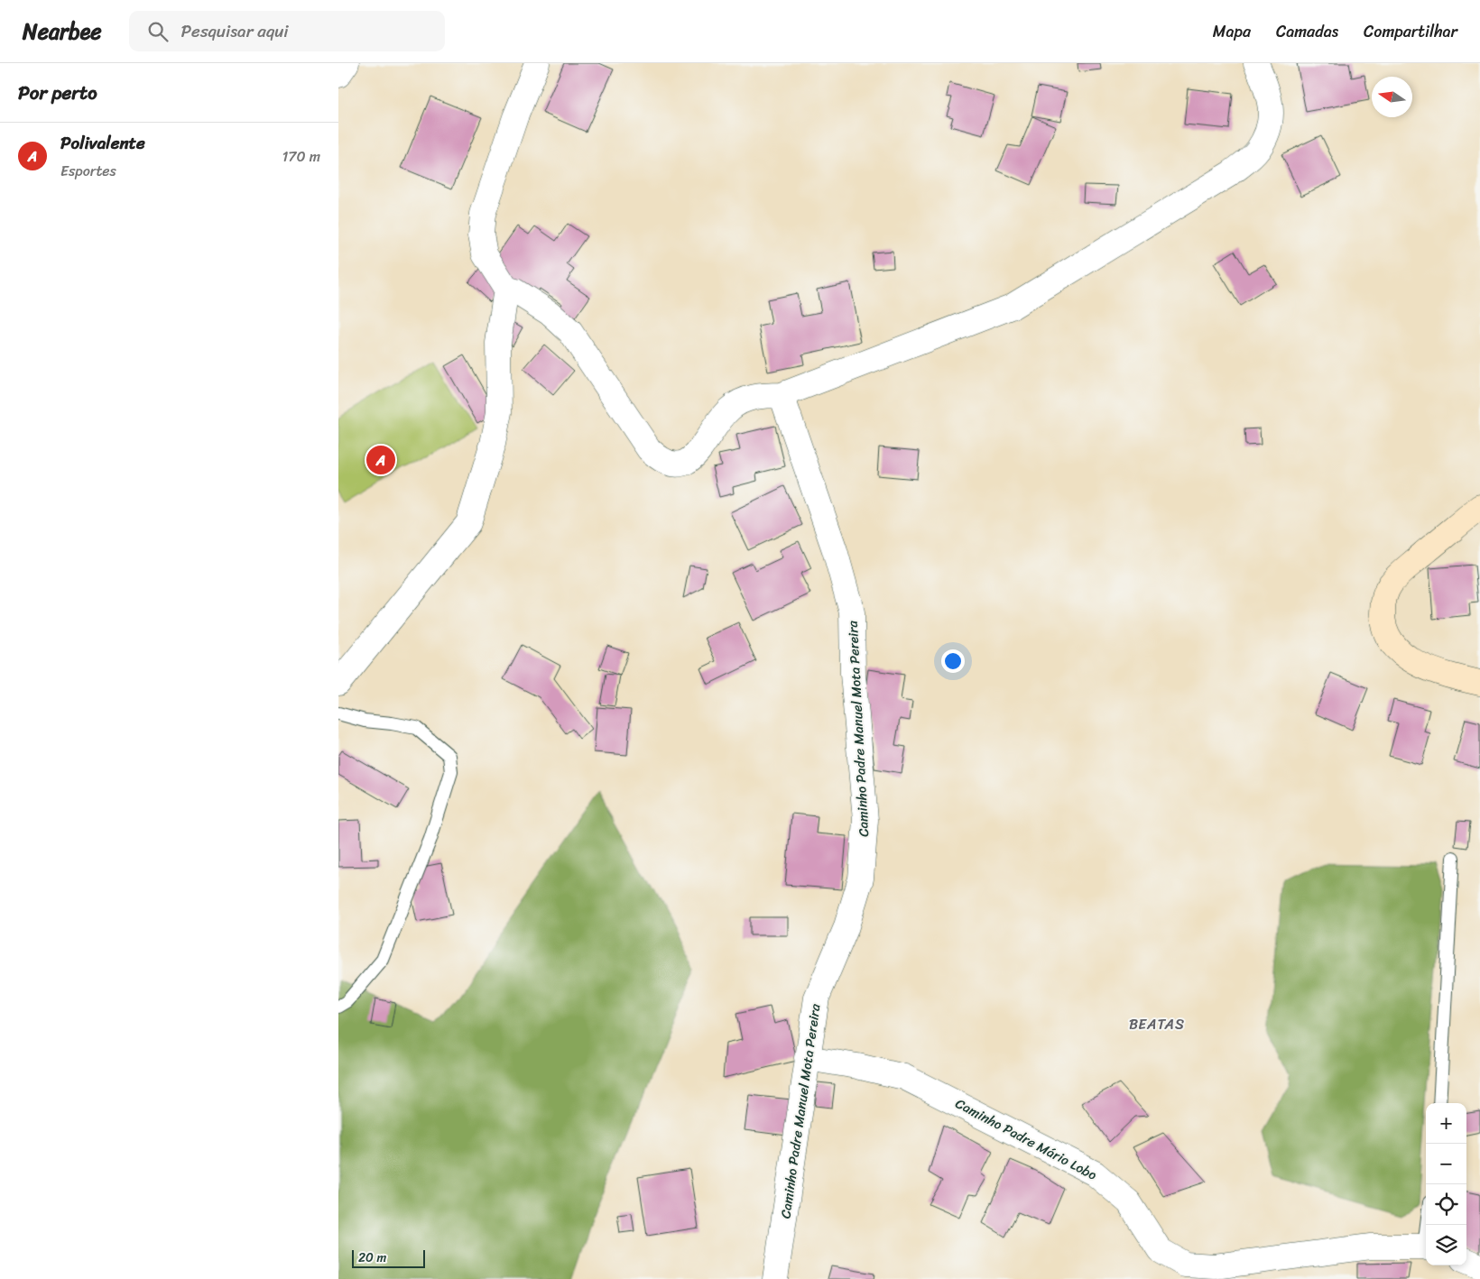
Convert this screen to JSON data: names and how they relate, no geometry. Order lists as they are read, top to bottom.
{
  "streets": {
    "street": ["Caminho Padre Manuel Mota Pereira", "Caminho Padre Mário Lobo"]
  },
  "crossings": [
    ["Caminho Padre Manuel Mota Pereira", "Caminho Padre Mário Lobo"]
  ],
  "districts": ["BEATAS"],
  "scale_bar": "20 m",
  "north": "left",
  "page": {
    "header": "Nearbee",
    "search": "Pesquisar aqui",
    "nav": ["Mapa", "Camadas", "Compartilhar"],
    "heading": "Por perto",
    "list": [
      {
        "mark": "A",
        "name": "Polivalente",
        "note": "Esportes",
        "value": "170 m"
      }
    ],
    "pins": "A",
    "map_buttons": ["+", "−"],
    "scale": "20 m"
  }
}
